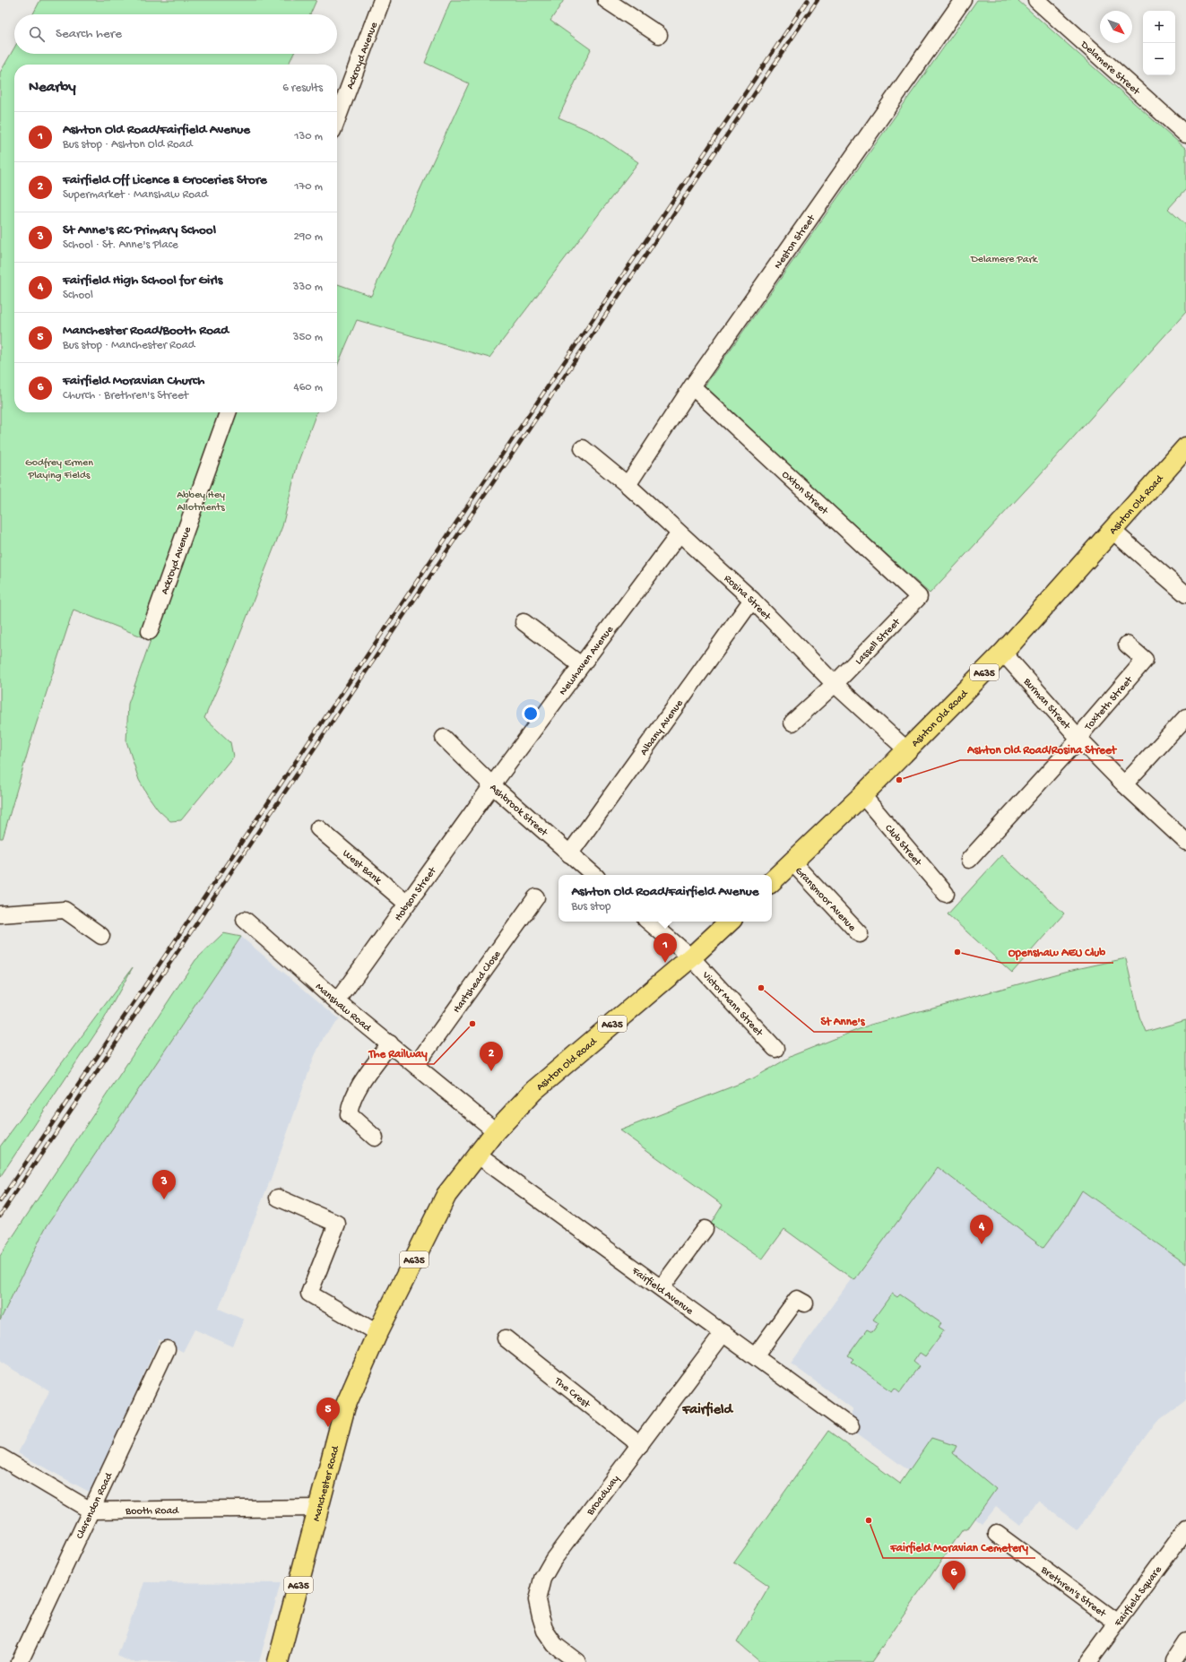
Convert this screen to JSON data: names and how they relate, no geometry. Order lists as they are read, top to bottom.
{
  "streets": {
    "highway": ["Ashton Old Road", "A635", "Manchester Road"],
    "street": [
      "Ackroyd Avenue",
      "Delamere Street",
      "Neston Street",
      "Oxton Street",
      "Rosina Street",
      "Lassell Street",
      "Newhaven Avenue",
      "Burman Street",
      "Toxteth Street",
      "Albany Avenue",
      "Ashbrook Street",
      "Club Street",
      "West Bank",
      "Hobson Street",
      "Gransmoor Avenue",
      "Hartshead Close",
      "Victor Mann Street",
      "Manshaw Road",
      "Fairfield Avenue",
      "The Crest",
      "Broadway",
      "Clarendon Road",
      "Booth Road",
      "Brethren's Street",
      "Fairfield Square"
    ]
  },
  "crossings": [
    ["Neston Street", "Oxton Street"],
    ["Neston Street", "Rosina Street"],
    ["Oxton Street", "Lassell Street"],
    ["Ashton Old Road", "Rosina Street"],
    ["Ashton Old Road", "Burman Street"],
    ["Ashton Old Road", "Club Street"],
    ["Ashton Old Road", "Gransmoor Avenue"],
    ["Ashton Old Road", "Victor Mann Street"],
    ["Ashton Old Road", "Manshaw Road"],
    ["Ashton Old Road", "Fairfield Avenue"],
    ["Ashton Old Road", "Manchester Road"],
    ["Rosina Street", "Lassell Street"],
    ["Rosina Street", "Newhaven Avenue"],
    ["Rosina Street", "Albany Avenue"],
    ["Newhaven Avenue", "Ashbrook Street"],
    ["Newhaven Avenue", "Hobson Street"],
    ["Burman Street", "Toxteth Street"],
    ["Albany Avenue", "Ashbrook Street"],
    ["Ashbrook Street", "Hobson Street"],
    ["West Bank", "Hobson Street"],
    ["Hobson Street", "Manshaw Road"],
    ["Hartshead Close", "Manshaw Road"],
    ["Fairfield Avenue", "Broadway"],
    ["The Crest", "Broadway"],
    ["Manchester Road", "Booth Road"],
    ["Clarendon Road", "Booth Road"],
    ["Brethren's Street", "Fairfield Square"]
  ],
  "districts": ["Fairfield"],
  "parks": ["Delamere Park", "Godfrey Ermen Playing Fields", "Abbey Hey Allotments"],
  "places": [
    "Ashton Old Road/Rosina Street",
    "Openshaw AEU Club",
    "St Anne's",
    "The Railway",
    "Fairfield Moravian Cemetery"
  ],
  "north": "bottom right",
  "page": {
    "map_buttons": ["+", "−"],
    "search": "Search here",
    "heading": ["Nearby", "6 results"],
    "list": [
      {
        "mark": "1",
        "name": "Ashton Old Road/Fairfield Avenue",
        "note": "Bus stop · Ashton Old Road",
        "value": "130 m"
      },
      {
        "mark": "2",
        "name": "Fairfield Off Licence & Groceries Store",
        "note": "Supermarket · Manshaw Road",
        "value": "170 m"
      },
      {
        "mark": "3",
        "name": "St Anne's RC Primary School",
        "note": "School · St. Anne's Place",
        "value": "290 m"
      },
      {
        "mark": "4",
        "name": "Fairfield High School for Girls",
        "note": "School",
        "value": "330 m"
      },
      {
        "mark": "5",
        "name": "Manchester Road/Booth Road",
        "note": "Bus stop · Manchester Road",
        "value": "350 m"
      },
      {
        "mark": "6",
        "name": "Fairfield Moravian Church",
        "note": "Church · Brethren's Street",
        "value": "460 m"
      }
    ],
    "popup": ["Ashton Old Road/Fairfield Avenue", "Bus stop"],
    "pins": [
      "1",
      "2",
      "3",
      "4",
      "5",
      "6"
    ]
  }
}
